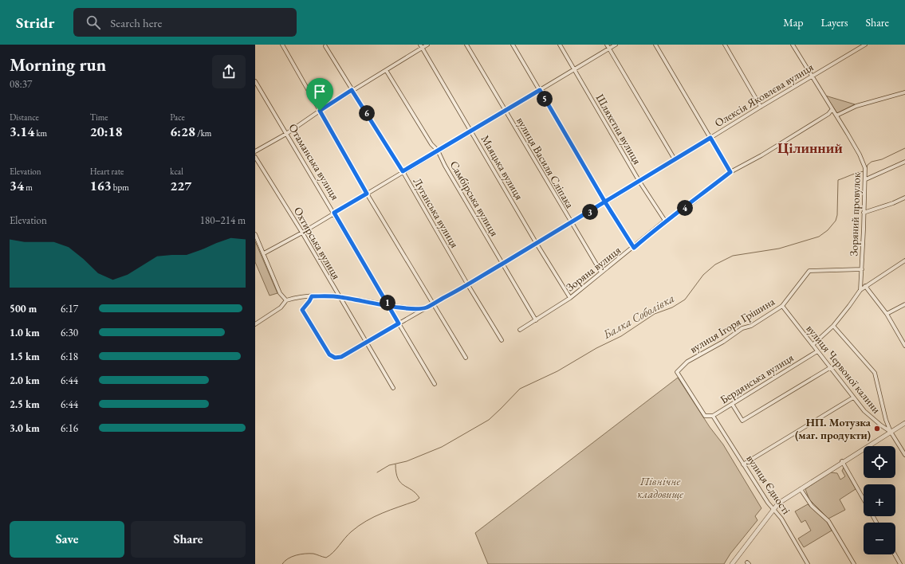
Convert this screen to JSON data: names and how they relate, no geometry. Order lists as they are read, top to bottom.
{
  "streets": {
    "street": [
      "Олексія Яковлєва вулиця",
      "Шляхетна вулиця",
      "Отаманська вулиця",
      "вулиця Василя Сліпака",
      "Маяцька вулиця",
      "Самбірська вулиця",
      "Луганська вулиця",
      "Зоряний провулок",
      "Охтирська вулиця",
      "Зоряна вулиця",
      "вулиця Ігоря Грішина",
      "вулиця Червоної калини",
      "Бердянська вулиця",
      "вулиця Єдності"
    ]
  },
  "crossings": [
    ["Олексія Яковлєва вулиця", "Шляхетна вулиця"],
    ["Олексія Яковлєва вулиця", "Отаманська вулиця"],
    ["Олексія Яковлєва вулиця", "вулиця Василя Сліпака"],
    ["Олексія Яковлєва вулиця", "Маяцька вулиця"],
    ["Олексія Яковлєва вулиця", "Самбірська вулиця"],
    ["Олексія Яковлєва вулиця", "Луганська вулиця"],
    ["Олексія Яковлєва вулиця", "Зоряний провулок"],
    ["Олексія Яковлєва вулиця", "Охтирська вулиця"],
    ["Шляхетна вулиця", "Зоряна вулиця"],
    ["вулиця Василя Сліпака", "Зоряна вулиця"],
    ["Маяцька вулиця", "Зоряна вулиця"],
    ["Самбірська вулиця", "Зоряна вулиця"],
    ["Зоряний провулок", "Зоряна вулиця"],
    ["Зоряний провулок", "вулиця Ігоря Грішина"],
    ["вулиця Ігоря Грішина", "вулиця Червоної калини"],
    ["вулиця Ігоря Грішина", "Бердянська вулиця"],
    ["вулиця Червоної калини", "Бердянська вулиця"],
    ["Бердянська вулиця", "вулиця Єдності"]
  ],
  "districts": ["Цілинний"],
  "water": ["Балка Соболівка"],
  "parks": ["Північне кладовище"],
  "places": ["НП. Мотузка (маг. продукти)"],
  "page": {
    "header": "Stridr",
    "search": "Search here",
    "nav": ["Map", "Layers", "Share"],
    "heading": ["Morning run", "08:37"],
    "pins": [
      "5",
      "6",
      "4",
      "3",
      "1"
    ],
    "stats": [
      ["Distance", "3.14 km"],
      ["Time", "20:18"],
      ["Pace", "6:28 /km"],
      ["Elevation", "34 m"],
      ["Heart rate", "163 bpm"],
      ["kcal", "227"]
    ],
    "chart": ["Elevation", "180–214 m"],
    "list": [
      {
        "name": "500 m",
        "note": "6:17"
      },
      {
        "name": "1.0 km",
        "note": "6:30"
      },
      {
        "name": "1.5 km",
        "note": "6:18"
      },
      {
        "name": "2.0 km",
        "note": "6:44"
      },
      {
        "name": "2.5 km",
        "note": "6:44"
      },
      {
        "name": "3.0 km",
        "note": "6:16"
      }
    ],
    "map_buttons": ["+", "−"],
    "buttons": ["Save", "Share"]
  }
}
